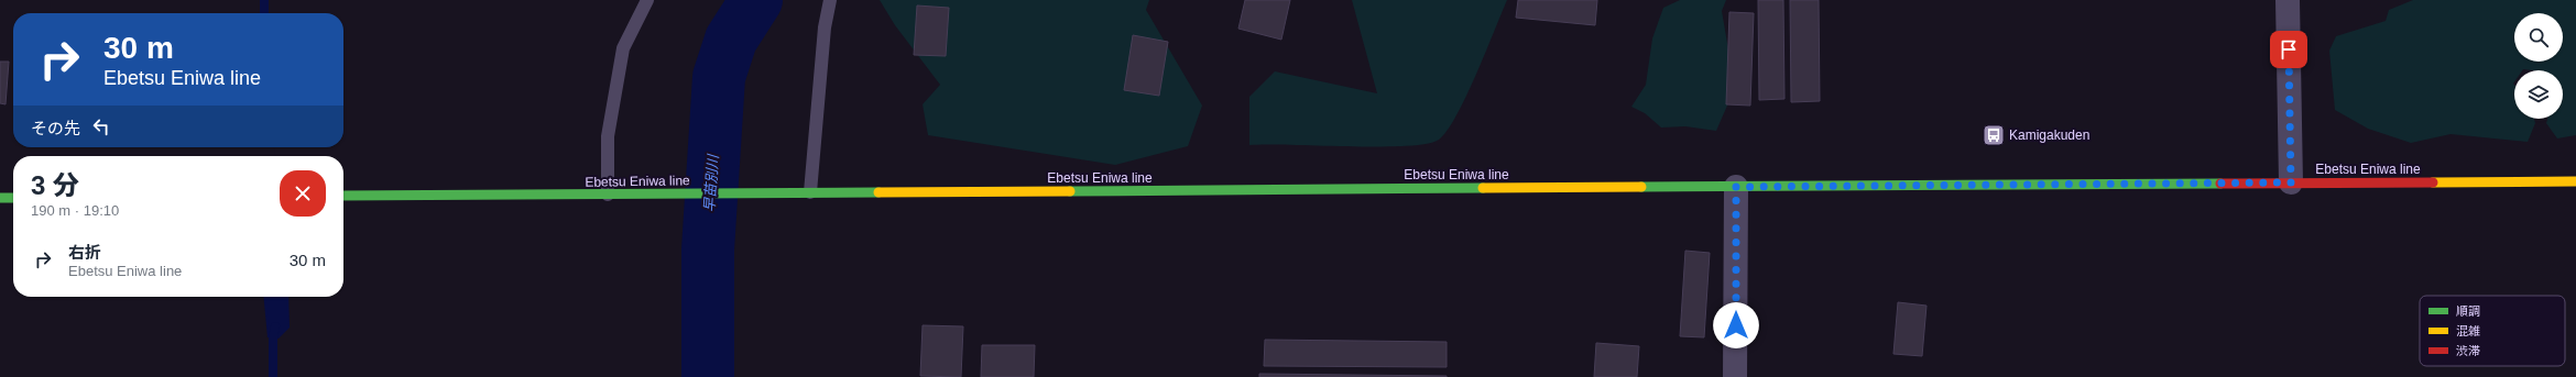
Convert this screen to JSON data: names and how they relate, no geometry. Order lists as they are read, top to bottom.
{
  "streets": {
    "main road": ["Ebetsu Eniwa line"]
  },
  "water": ["早苗別川"],
  "places": {
    "bus stop": ["Kamigakuden"]
  },
  "legend": ["順調", "混雑", "渋滞"],
  "page": {
    "turn": ["30 m", "Ebetsu Eniwa line"],
    "then": "その先",
    "heading": ["3 分", "190 m · 19:10"],
    "list": [
      {
        "name": "右折",
        "note": "Ebetsu Eniwa line",
        "value": "30 m"
      }
    ]
  }
}
